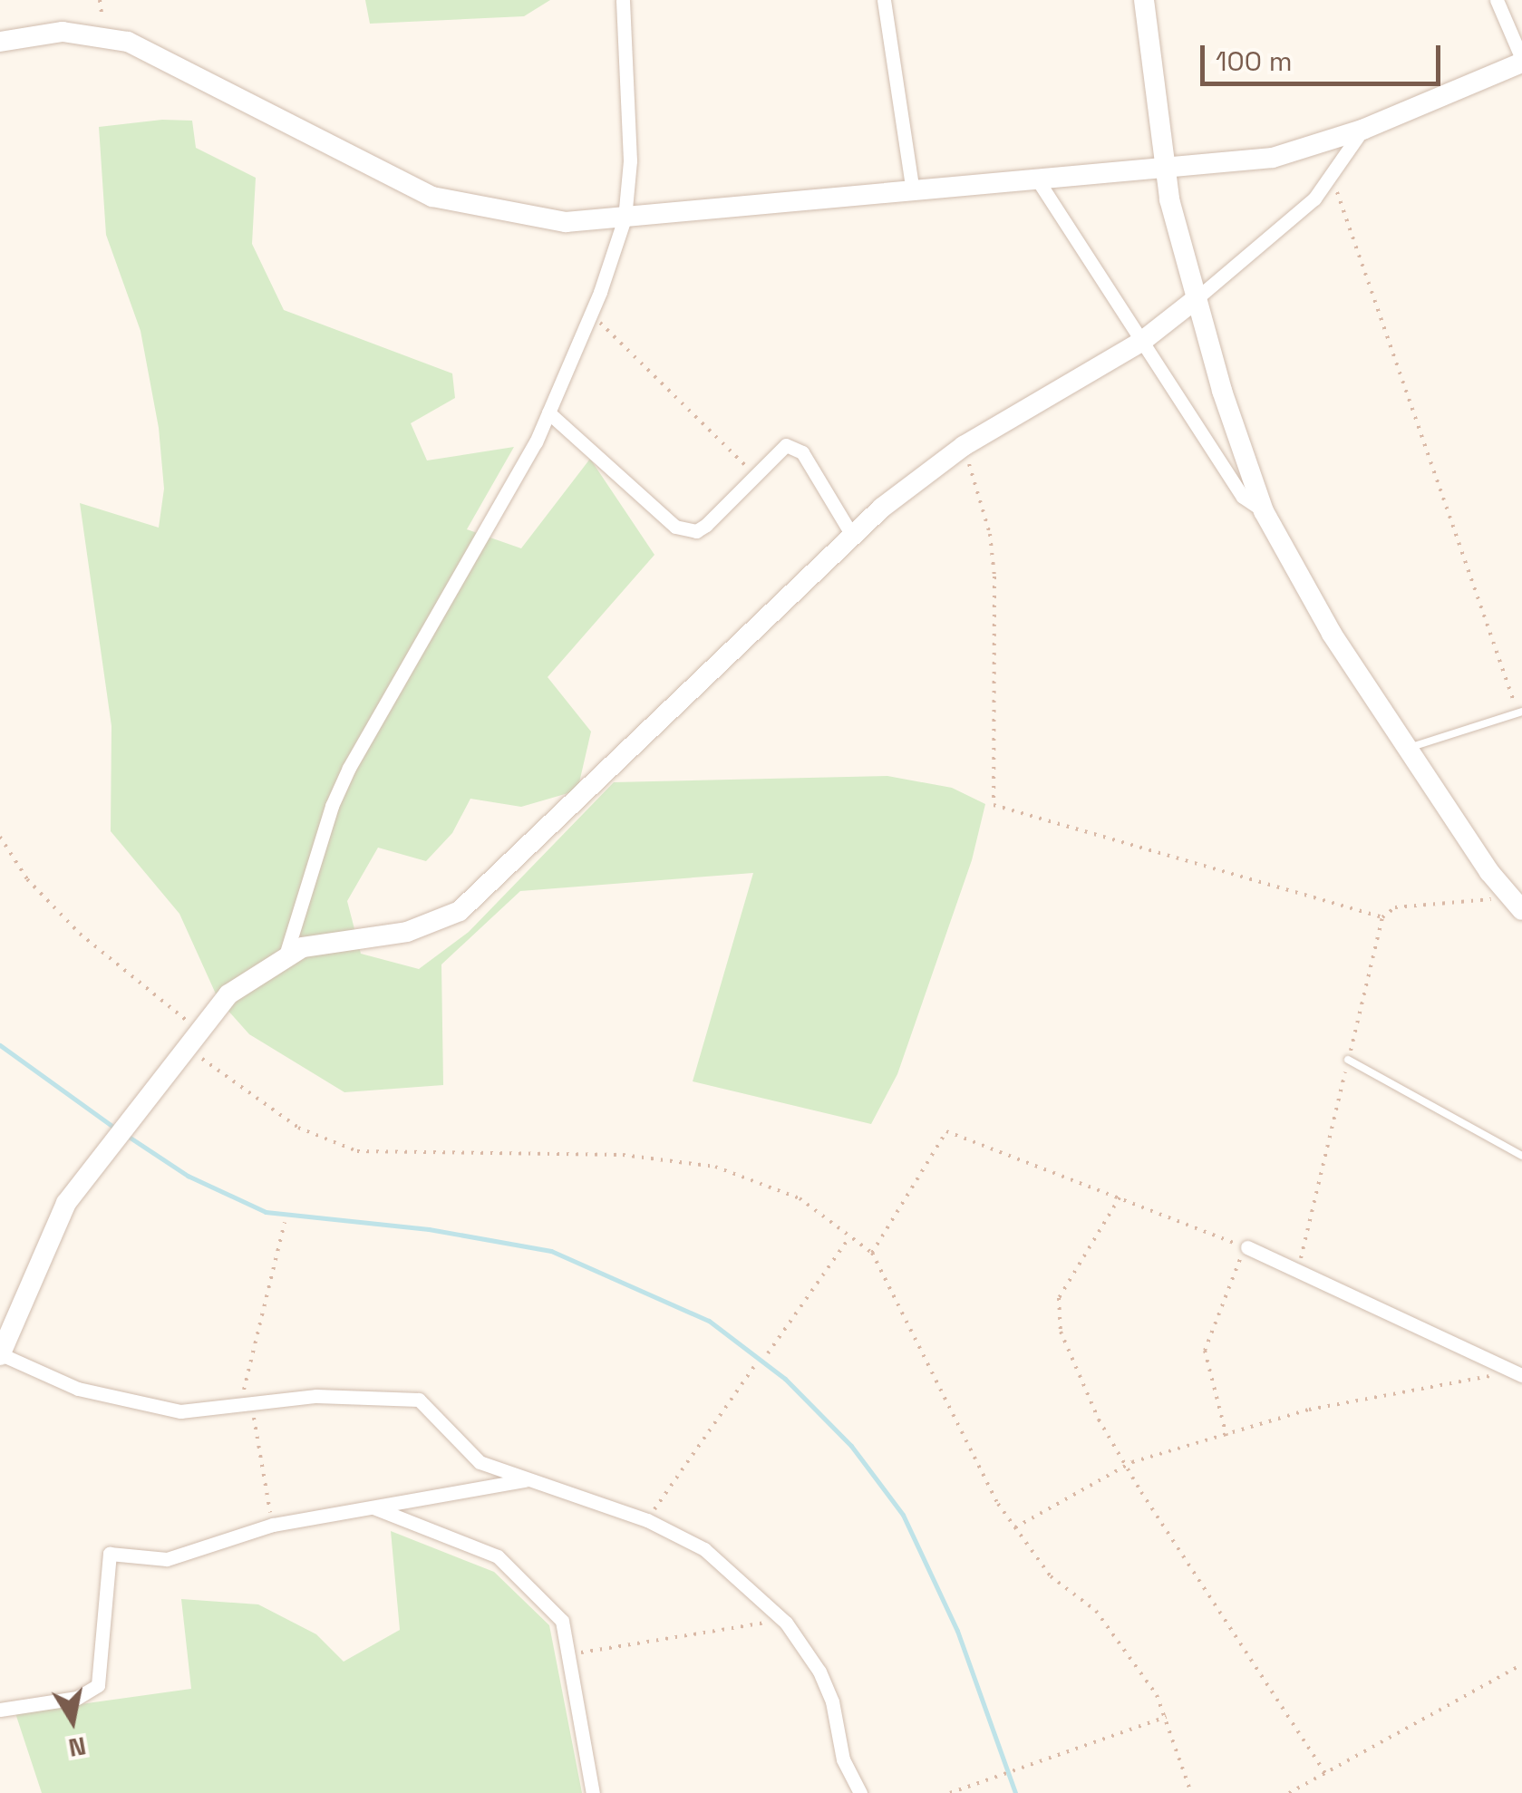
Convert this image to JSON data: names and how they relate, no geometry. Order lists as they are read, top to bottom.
{
  "scale_bar": "100 m",
  "north": "bottom"
}
